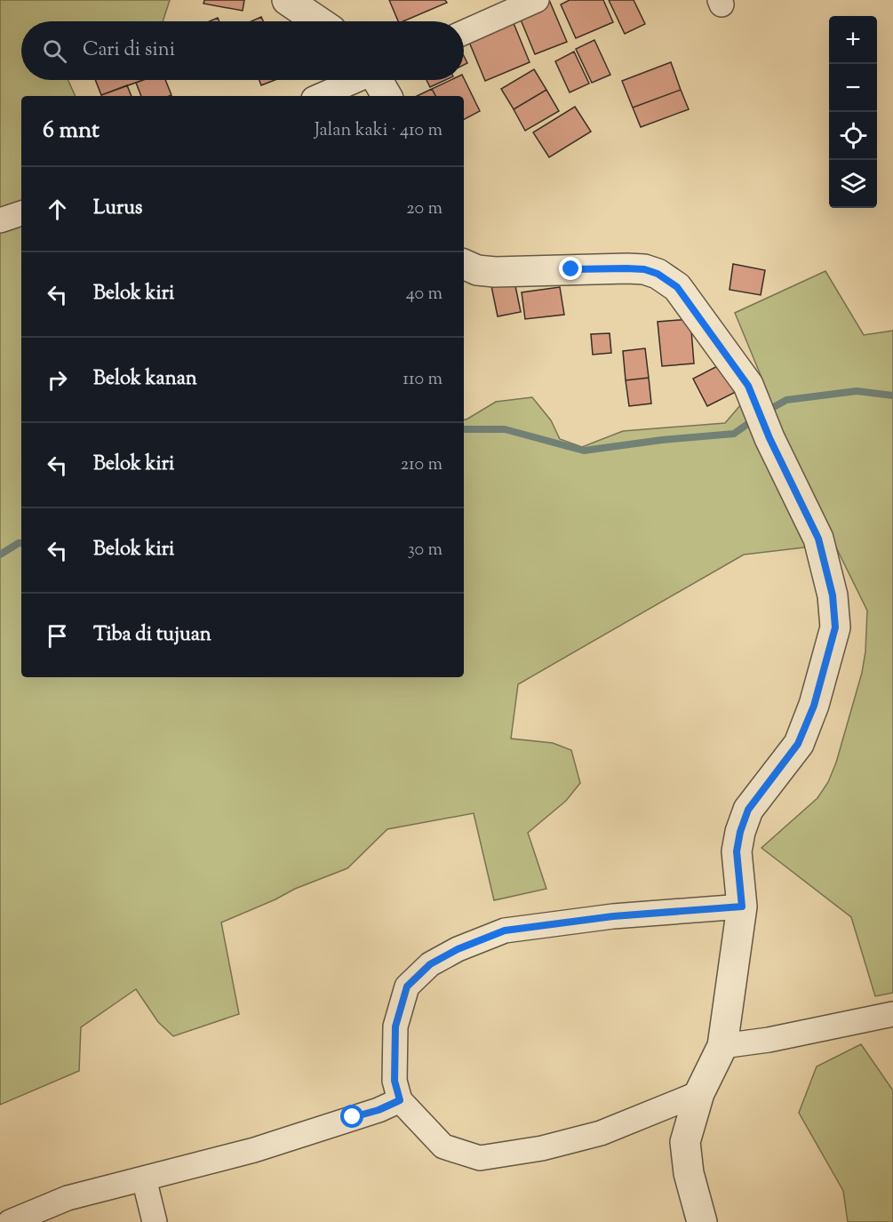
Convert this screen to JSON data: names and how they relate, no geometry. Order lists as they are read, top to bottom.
{
  "page": {
    "map_buttons": ["+", "−"],
    "search": "Cari di sini",
    "heading": ["6 mnt", "Jalan kaki · 410 m"],
    "list": [
      ["Lurus", "20 m"],
      ["Belok kiri", "40 m"],
      ["Belok kanan", "110 m"],
      ["Belok kiri", "210 m"],
      ["Belok kiri", "30 m"],
      "Tiba di tujuan"
    ]
  }
}
